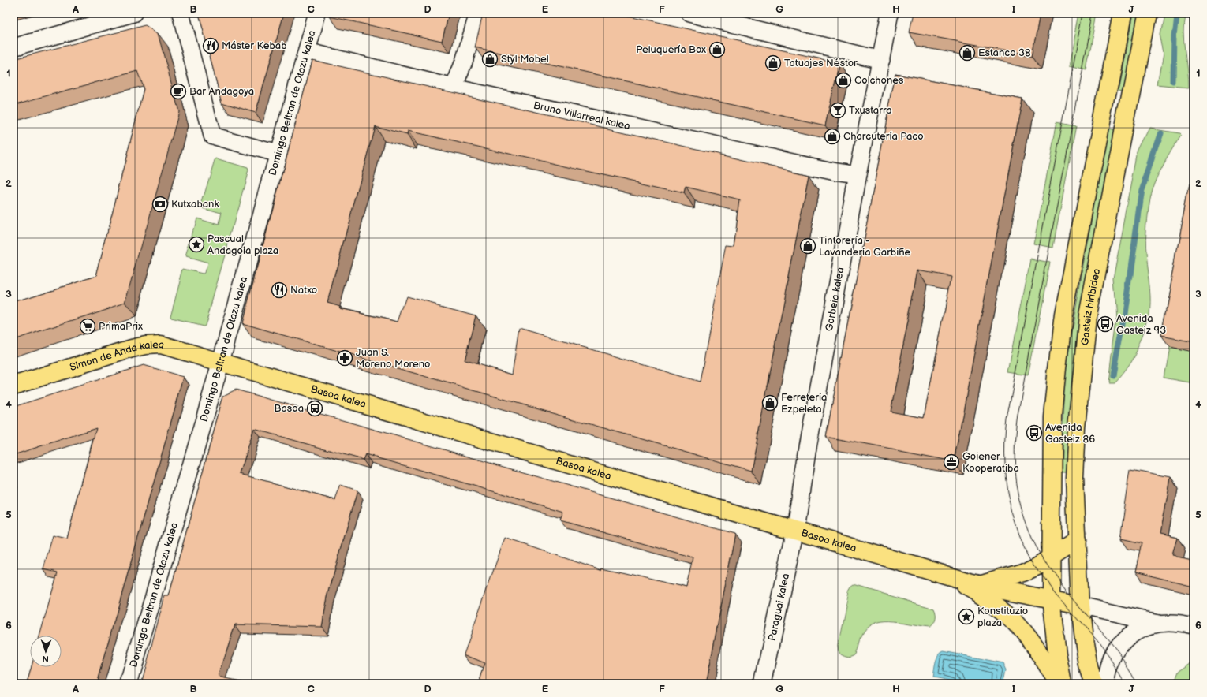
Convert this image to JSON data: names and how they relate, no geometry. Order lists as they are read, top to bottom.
{
  "streets": {
    "main road": ["Gasteiz hiribidea", "Simon de Anda kalea", "Basoa kalea"],
    "street": [
      "Domingo Beltran de Otazu kalea",
      "Bruno Villarreal kalea",
      "Gorbeia kalea",
      "Paraguai kalea"
    ]
  },
  "crossings": [
    ["Domingo Beltran de Otazu kalea", "Bruno Villarreal kalea"],
    ["Domingo Beltran de Otazu kalea", "Simon de Anda kalea"],
    ["Domingo Beltran de Otazu kalea", "Basoa kalea"],
    ["Bruno Villarreal kalea", "Gorbeia kalea"],
    ["Gorbeia kalea", "Basoa kalea"],
    ["Gorbeia kalea", "Paraguai kalea"],
    ["Gasteiz hiribidea", "Basoa kalea"],
    ["Simon de Anda kalea", "Basoa kalea"],
    ["Basoa kalea", "Paraguai kalea"]
  ],
  "places": {
    "restaurant": ["Máster Kebab", "Natxo"],
    "shop": [
      "Peluquería Box",
      "Estanco 38",
      "Styl Mobel",
      "Tatuajes Néstor",
      "Colchones",
      "Charcutería Paco",
      "Tintorería - Lavandería Garbiñe",
      "Ferretería Ezpeleta"
    ],
    "cafe": ["Bar Andagoya"],
    "bar": ["Txustarra"],
    "bank": ["Kutxabank"],
    "place": ["Pascual Andagoia plaza", "Konstituzio plaza"],
    "bus stop": ["Avenida Gasteiz 93", "Basoa", "Avenida Gasteiz 86"],
    "supermarket": ["PrimaPrix"],
    "pharmacy": ["Juan S. Moreno Moreno"],
    "office": ["Goiener Kooperatiba"]
  },
  "north": "bottom",
  "grid": {
    "columns": [
      "A",
      "B",
      "C",
      "D",
      "E",
      "F",
      "G",
      "H",
      "I",
      "J"
    ],
    "rows": [
      "1",
      "2",
      "3",
      "4",
      "5",
      "6"
    ]
  }
}
